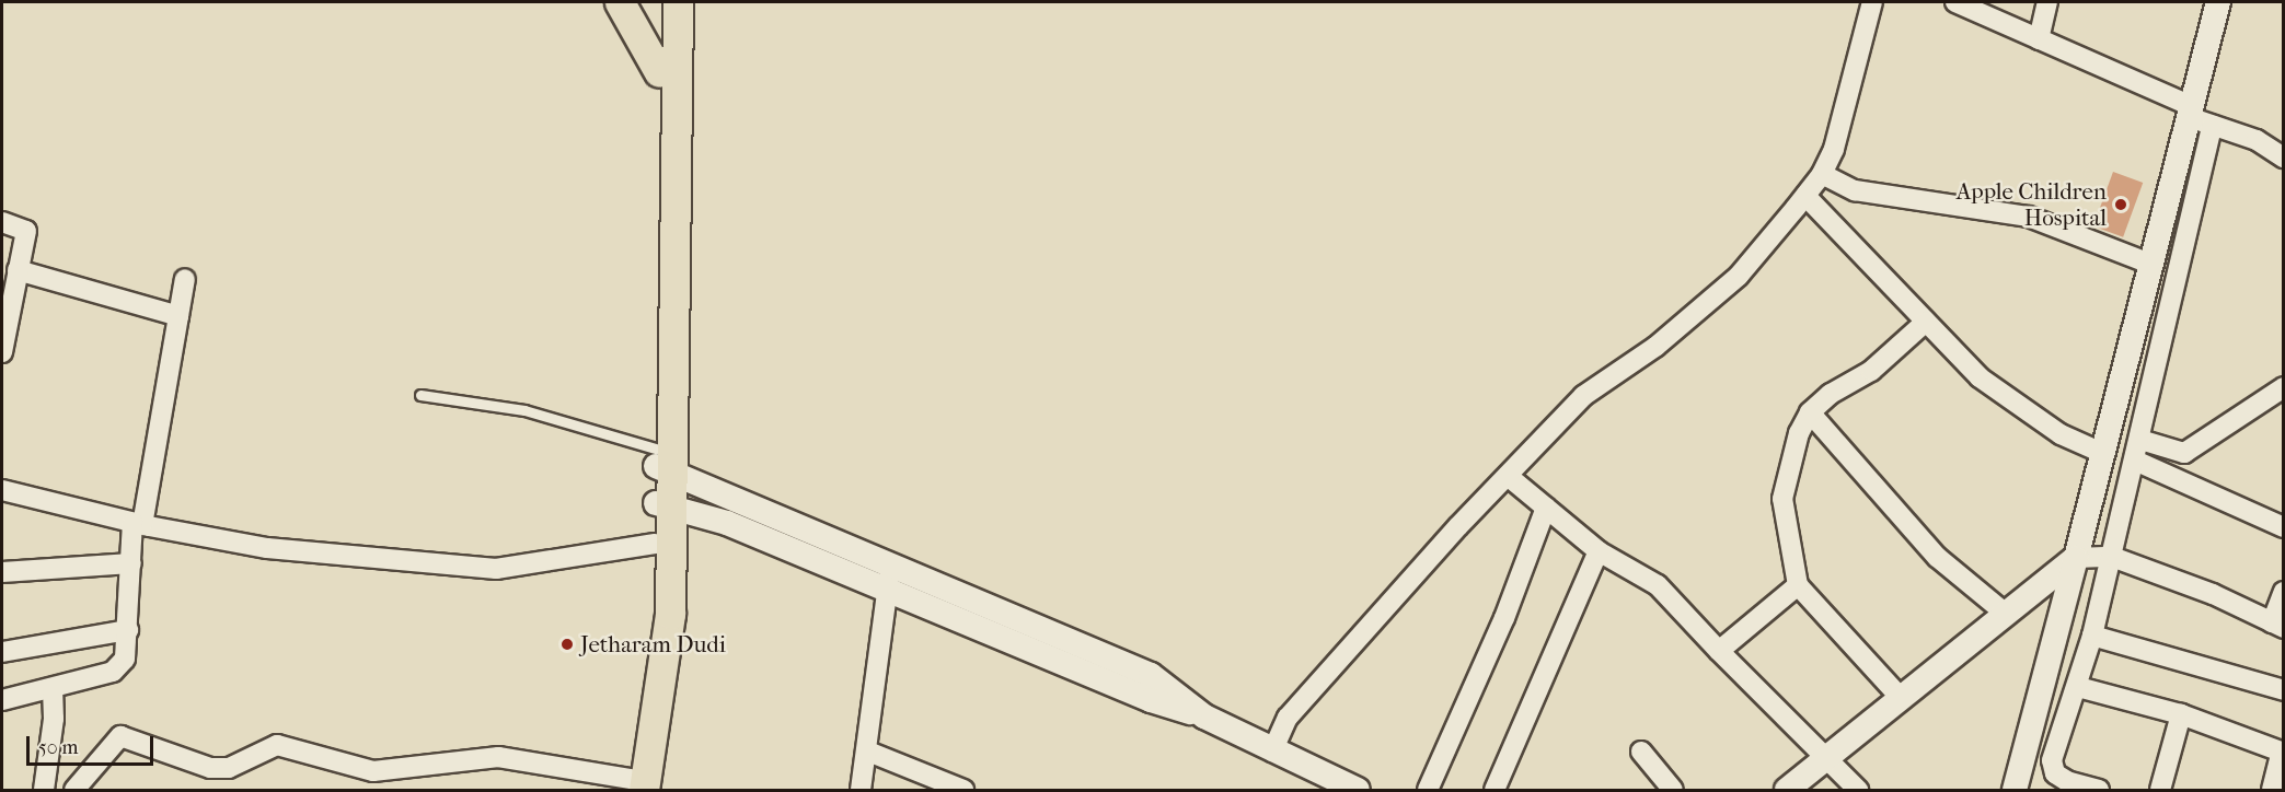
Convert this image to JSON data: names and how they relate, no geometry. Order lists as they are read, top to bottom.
{
  "places": ["Apple Children Hospital", "Jetharam Dudi"],
  "scale_bar": "50 m"
}
